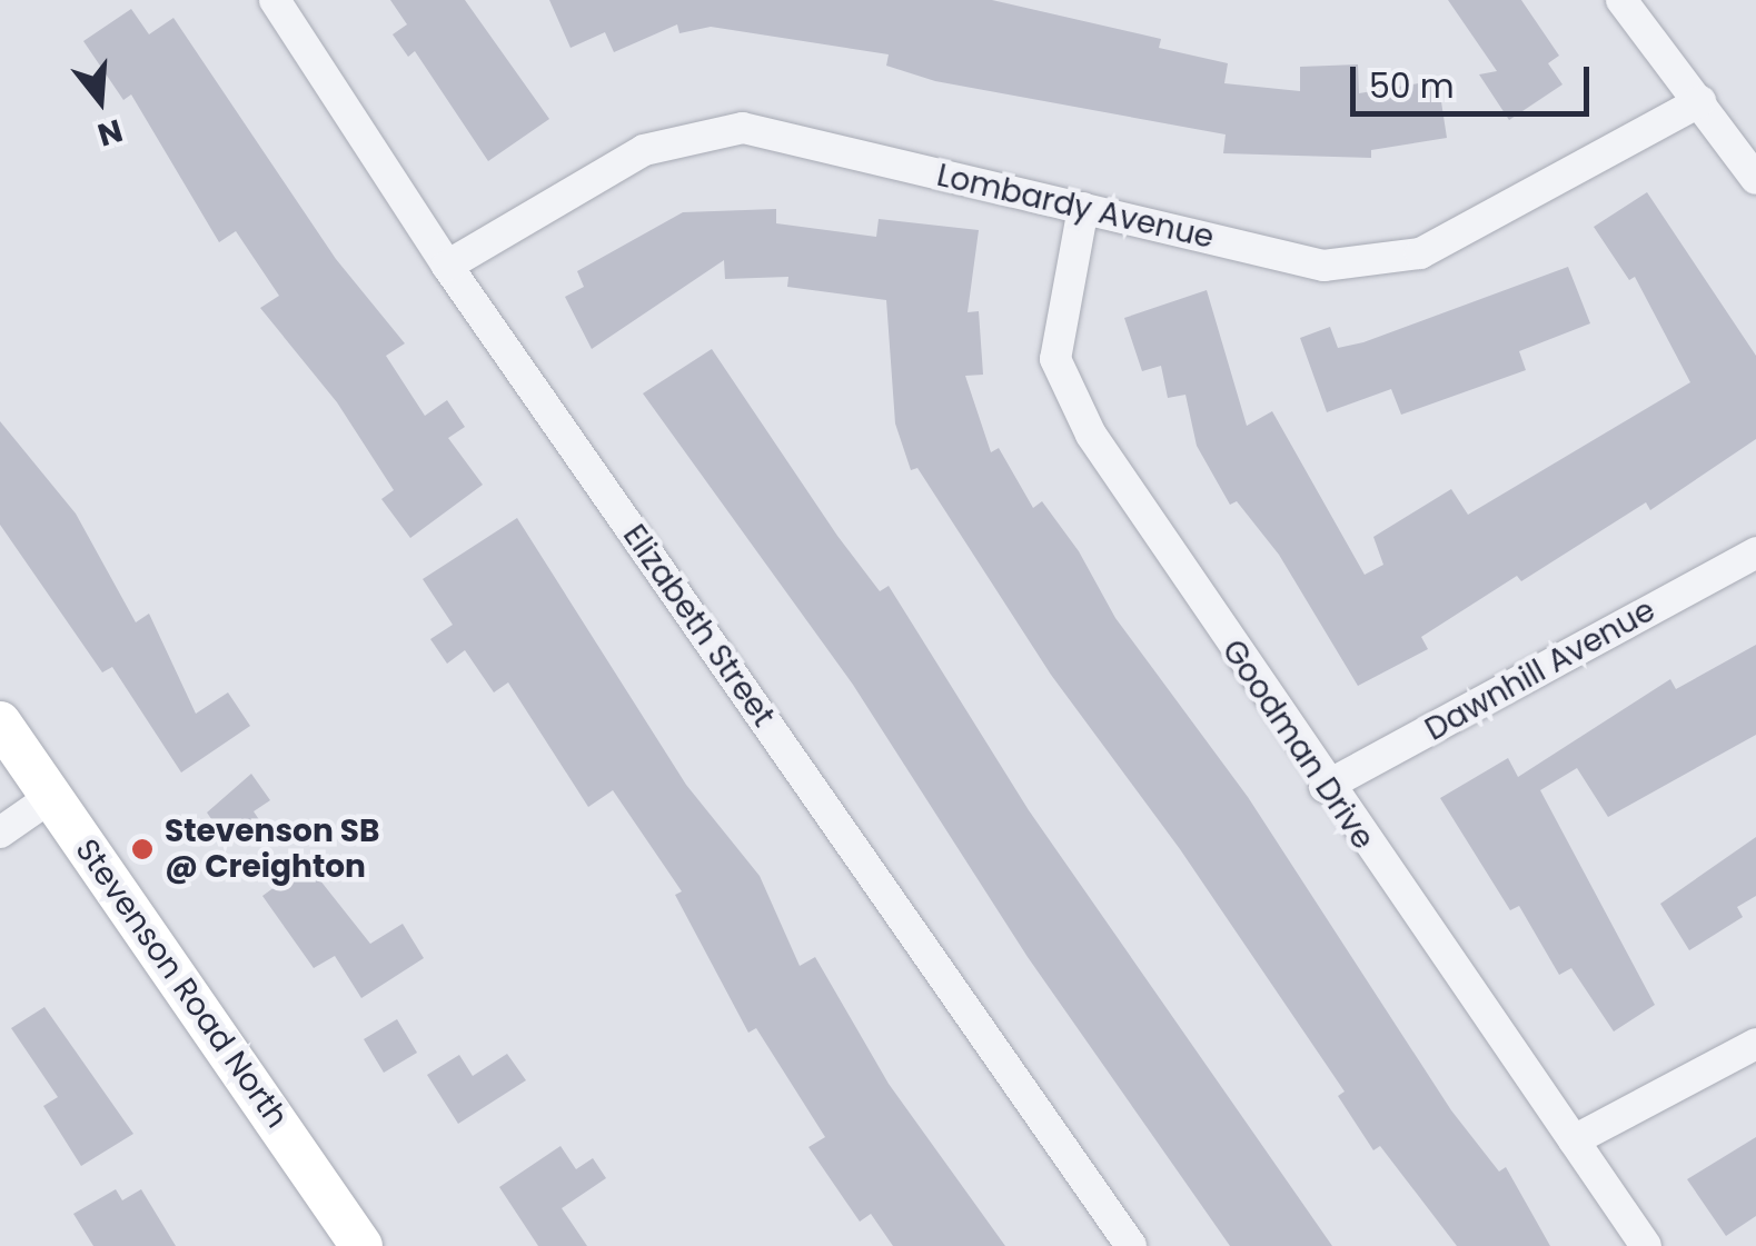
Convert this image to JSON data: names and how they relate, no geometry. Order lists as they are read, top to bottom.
{
  "streets": {
    "main road": ["Stevenson Road North"],
    "street": [
      "Lombardy Avenue",
      "Elizabeth Street",
      "Dawnhill Avenue",
      "Goodman Drive"
    ]
  },
  "crossings": [
    ["Lombardy Avenue", "Elizabeth Street"],
    ["Lombardy Avenue", "Goodman Drive"],
    ["Dawnhill Avenue", "Goodman Drive"]
  ],
  "places": ["Stevenson SB @ Creighton"],
  "scale_bar": "50 m",
  "north": "bottom"
}
